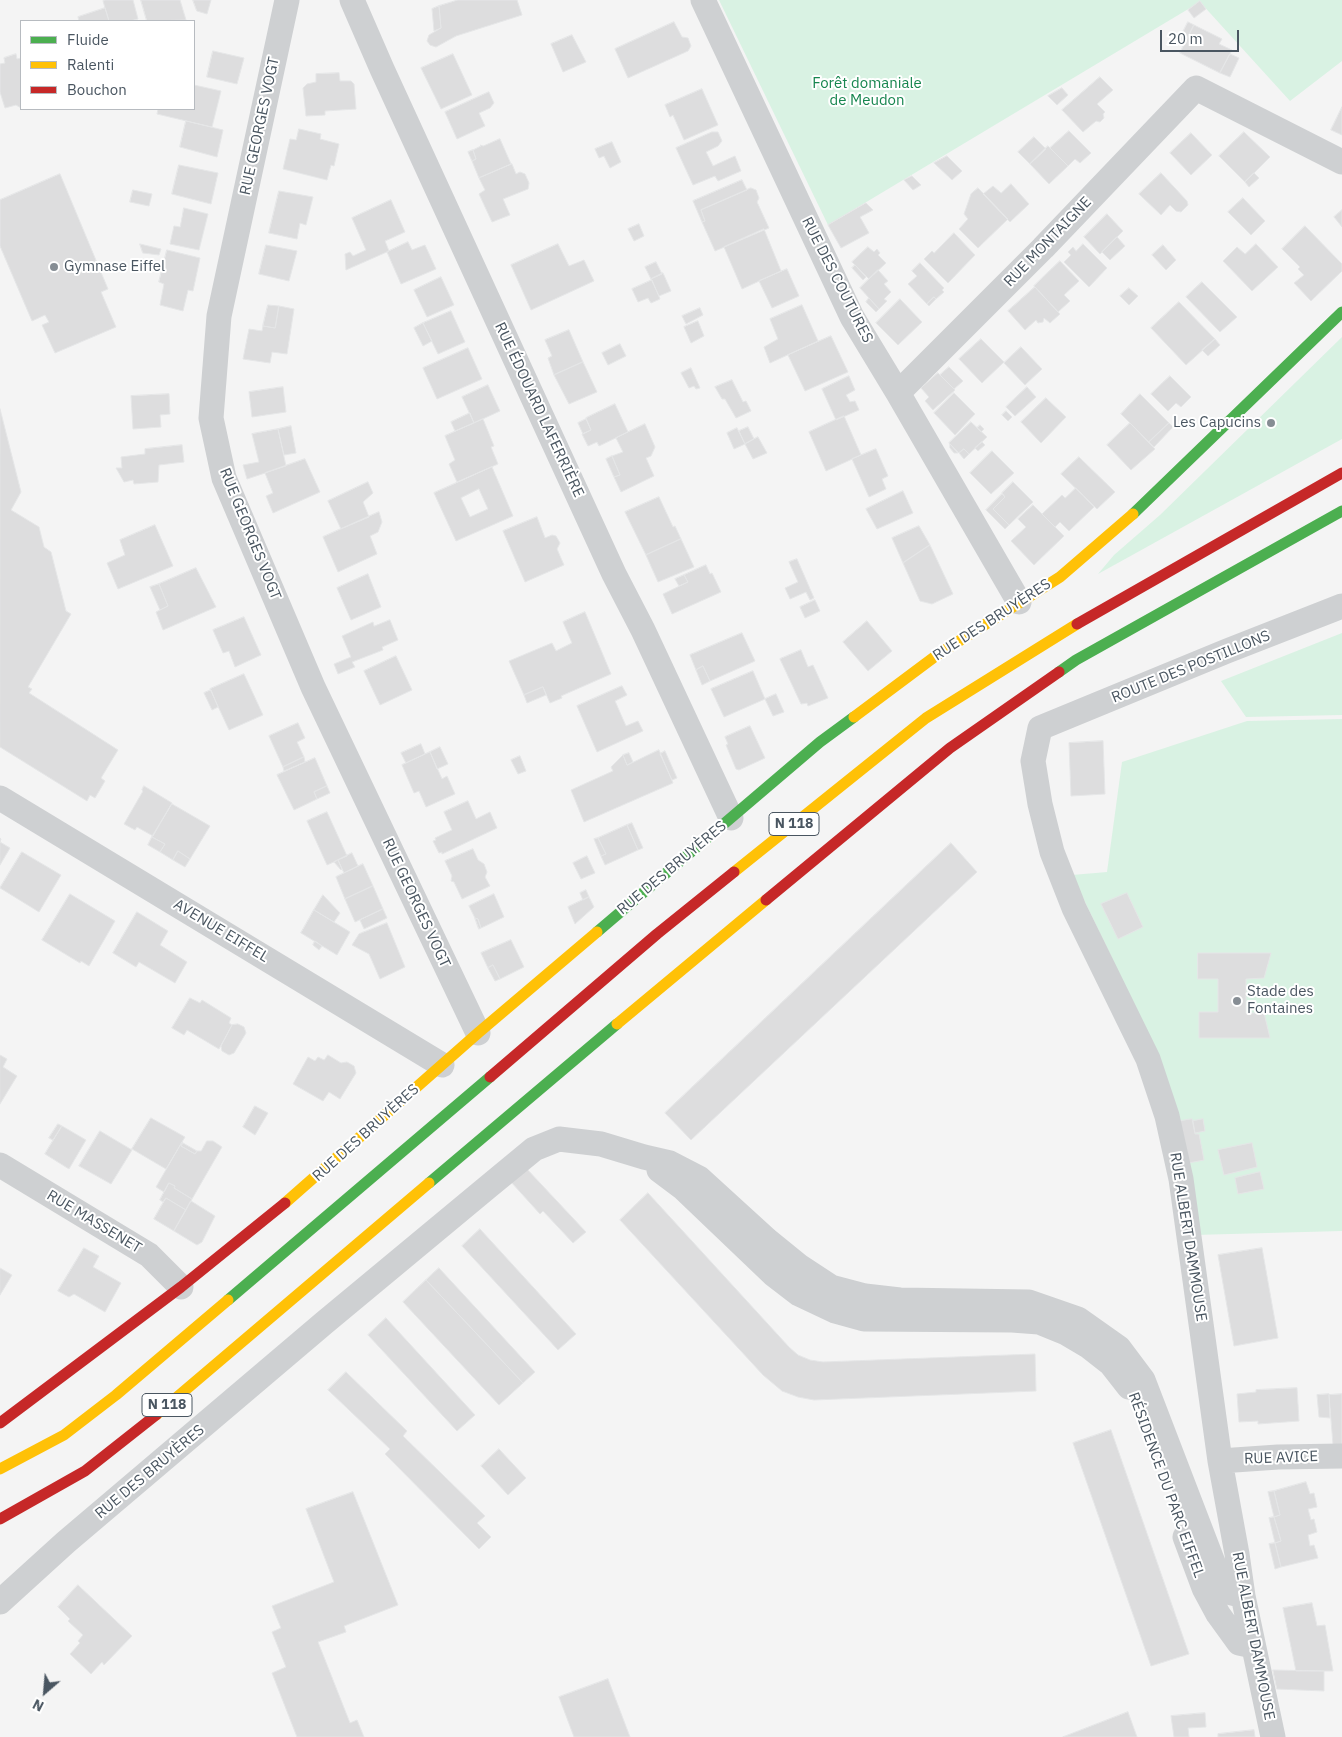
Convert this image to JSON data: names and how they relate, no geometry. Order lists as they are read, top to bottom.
{
  "streets": {
    "main road": ["RUE DES BRUYÈRES", "N 118"],
    "street": [
      "RUE GEORGES VOGT",
      "RUE MONTAIGNE",
      "RUE DES COUTURES",
      "RUE ÉDOUARD LAFERRIÈRE",
      "ROUTE DES POSTILLONS",
      "AVENUE EIFFEL",
      "RUE MASSENET",
      "RUE ALBERT DAMMOUSE",
      "RUE AVICE",
      "RÉSIDENCE DU PARC EIFFEL"
    ]
  },
  "crossings": [
    ["RUE GEORGES VOGT", "RUE DES BRUYÈRES"],
    ["RUE MONTAIGNE", "RUE DES COUTURES"],
    ["RUE DES COUTURES", "RUE DES BRUYÈRES"],
    ["RUE ÉDOUARD LAFERRIÈRE", "RUE DES BRUYÈRES"],
    ["RUE DES BRUYÈRES", "AVENUE EIFFEL"],
    ["RUE DES BRUYÈRES", "RUE MASSENET"],
    ["RUE DES BRUYÈRES", "RÉSIDENCE DU PARC EIFFEL"],
    ["ROUTE DES POSTILLONS", "RUE ALBERT DAMMOUSE"],
    ["RUE ALBERT DAMMOUSE", "RUE AVICE"],
    ["RUE ALBERT DAMMOUSE", "RÉSIDENCE DU PARC EIFFEL"]
  ],
  "parks": ["Forêt domaniale de Meudon"],
  "places": ["Gymnase Eiffel", "Les Capucins", "Stade des Fontaines"],
  "legend": ["Fluide", "Ralenti", "Bouchon"],
  "scale_bar": "20 m",
  "north": "bottom left"
}
